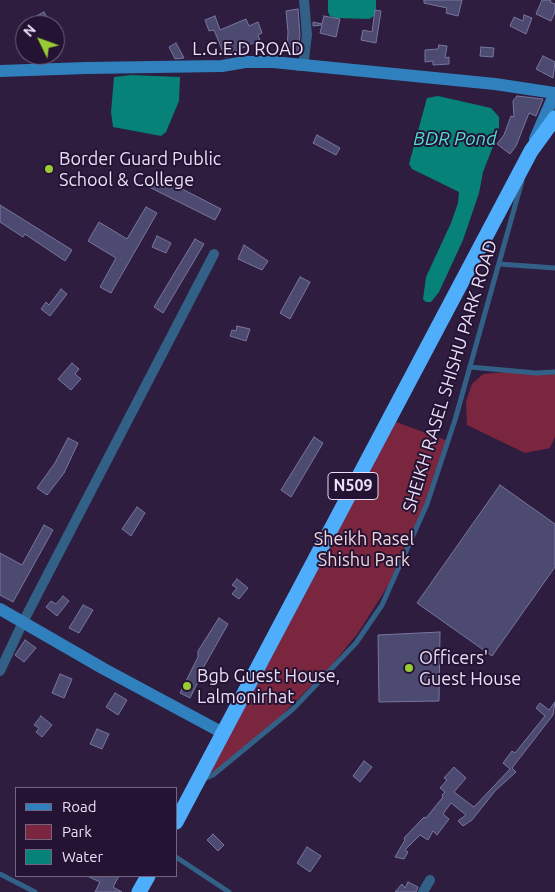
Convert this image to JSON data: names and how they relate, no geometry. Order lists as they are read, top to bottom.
{
  "streets": {
    "highway": ["N509"],
    "main road": ["L.G.E.D ROAD"],
    "lane": ["SHEIKH RASEL SHISHU PARK ROAD"]
  },
  "crossings": [
    ["SHEIKH RASEL SHISHU PARK ROAD", "N509"]
  ],
  "water": ["BDR Pond"],
  "parks": ["Sheikh Rasel Shishu Park"],
  "places": ["Border Guard Public School & College", "Officers' Guest House", "Bgb Guest House, Lalmonirhat"],
  "legend": ["Road", "Park", "Water"],
  "north": "top left"
}
